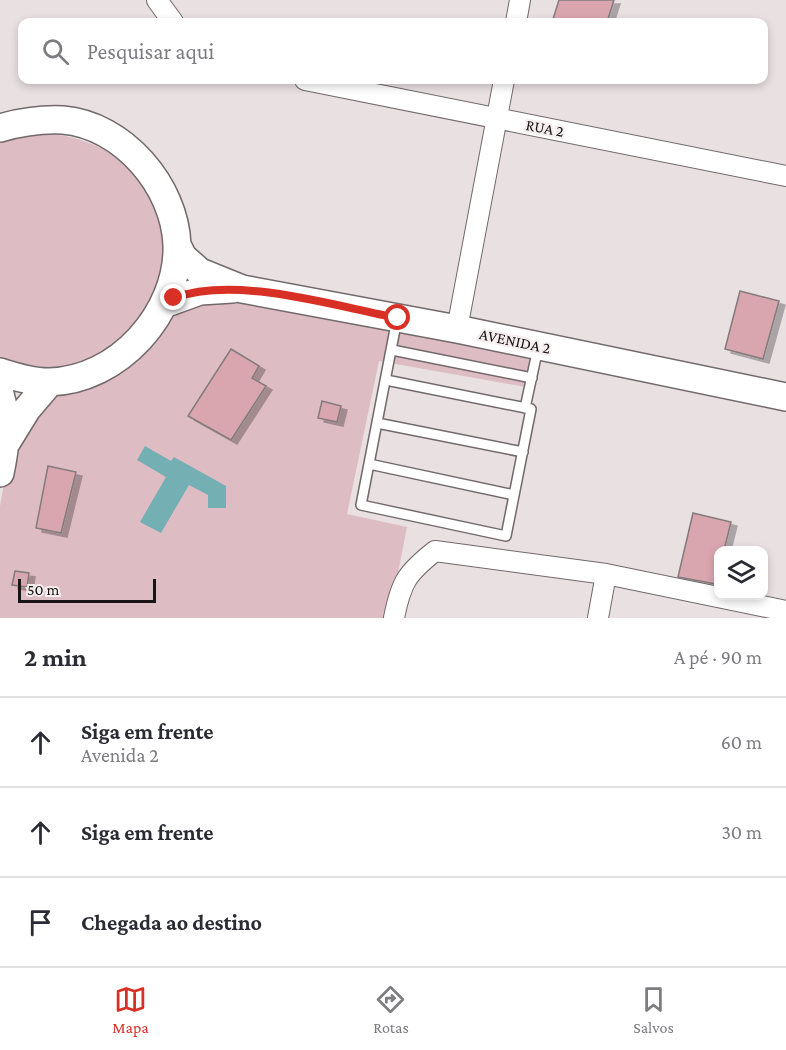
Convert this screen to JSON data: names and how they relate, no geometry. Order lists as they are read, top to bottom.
{
  "streets": {
    "street": ["RUA 2", "AVENIDA 2"]
  },
  "scale_bar": "50 m",
  "page": {
    "search": "Pesquisar aqui",
    "scale": "50 m",
    "heading": ["2 min", "A pé · 90 m"],
    "list": [
      ["Siga em frente", "Avenida 2", "60 m"],
      ["Siga em frente", "30 m"],
      "Chegada ao destino"
    ],
    "nav": ["Mapa", "Rotas", "Salvos"]
  }
}
